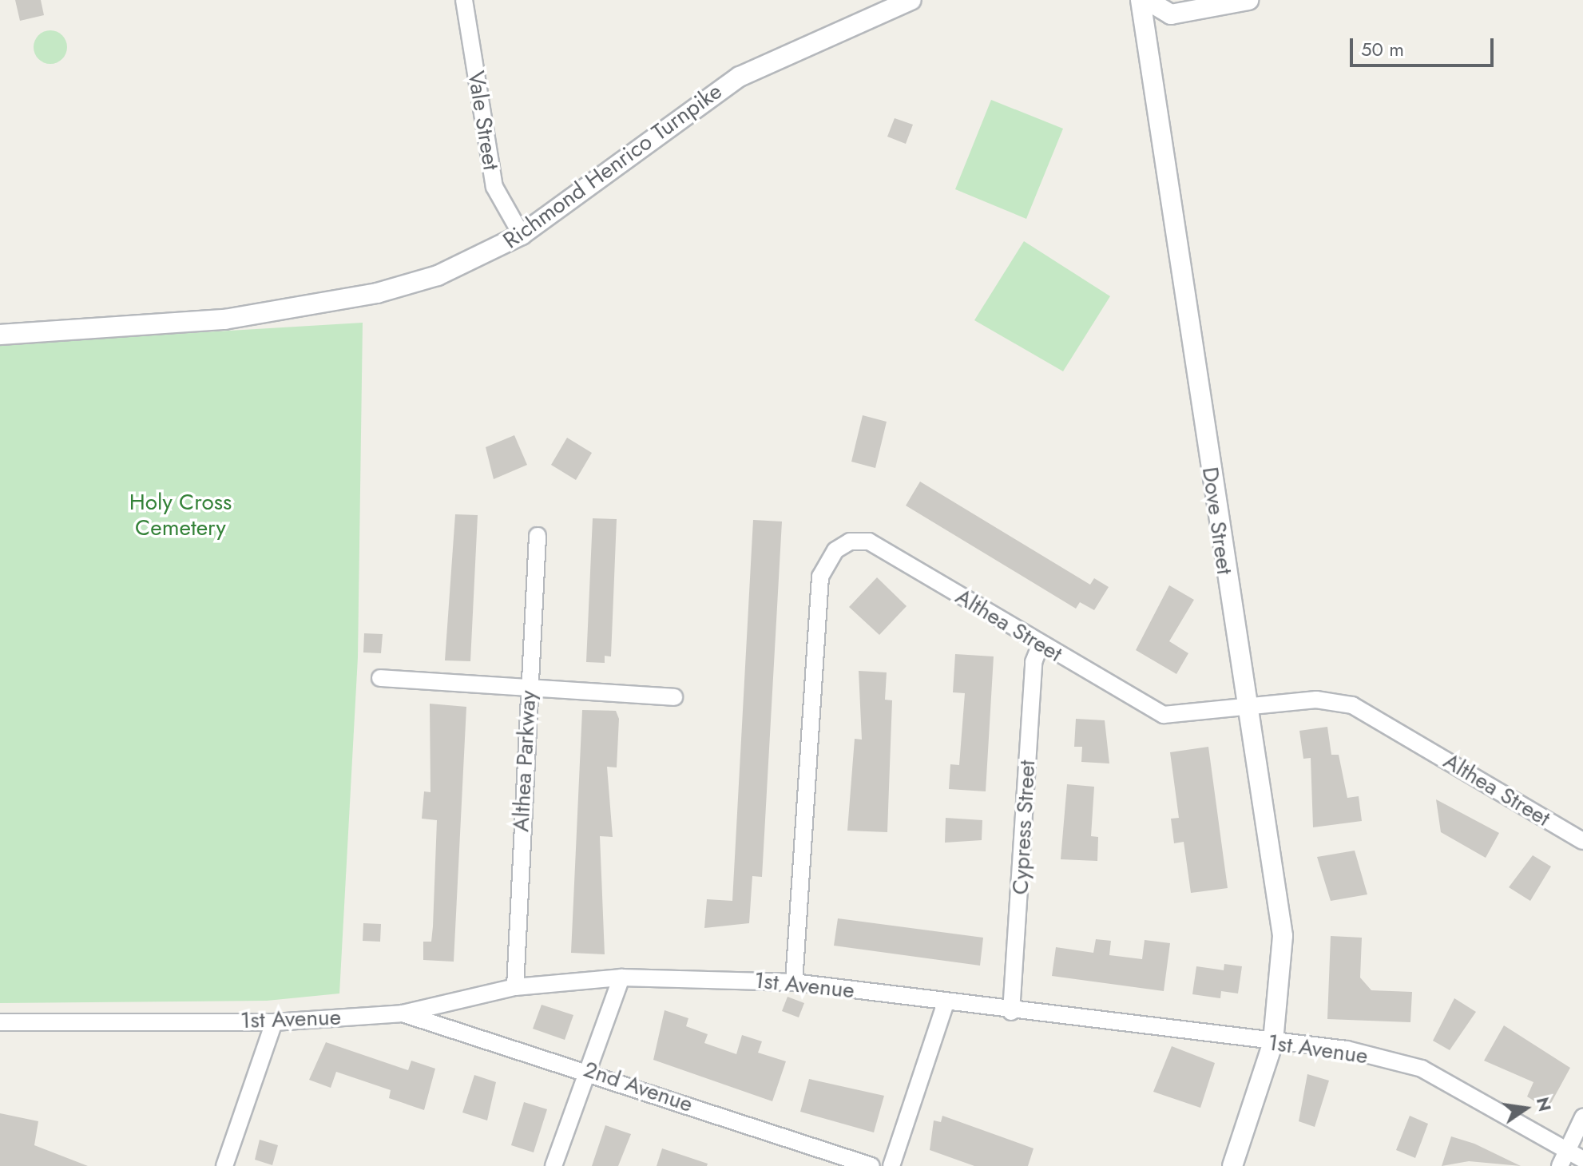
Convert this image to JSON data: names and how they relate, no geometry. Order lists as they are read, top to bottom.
{
  "streets": {
    "street": [
      "Vale Street",
      "Richmond Henrico Turnpike",
      "Dove Street",
      "Althea Street",
      "Althea Parkway",
      "Cypress Street",
      "1st Avenue",
      "2nd Avenue"
    ]
  },
  "crossings": [
    ["Vale Street", "Richmond Henrico Turnpike"],
    ["Dove Street", "Althea Street"],
    ["Dove Street", "1st Avenue"],
    ["Althea Street", "Cypress Street"],
    ["Althea Street", "1st Avenue"],
    ["Althea Parkway", "1st Avenue"],
    ["Cypress Street", "1st Avenue"],
    ["1st Avenue", "2nd Avenue"]
  ],
  "parks": ["Holy Cross Cemetery"],
  "scale_bar": "50 m",
  "north": "right"
}
